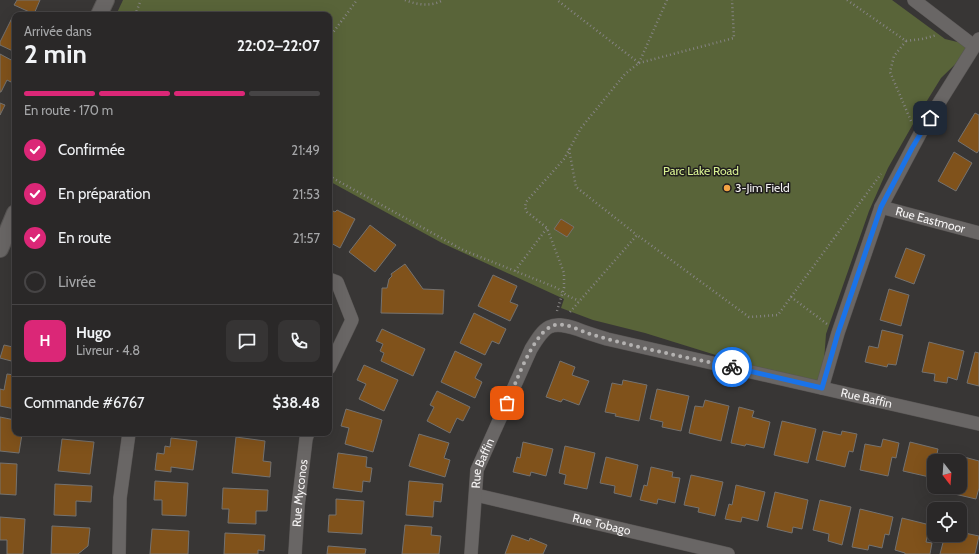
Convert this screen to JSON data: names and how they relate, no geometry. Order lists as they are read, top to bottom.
{
  "streets": {
    "street": [
      "Rue Eastmoor",
      "Rue Baffin",
      "Rue Myconos",
      "Rue Tobago"
    ]
  },
  "crossings": [
    ["Rue Baffin", "Rue Tobago"]
  ],
  "parks": ["Parc Lake Road"],
  "places": ["3-Jim Field"],
  "north": "bottom",
  "page": {
    "heading": ["2 min", "Arrivée dans", "22:02–22:07"],
    "panel": [
      "Hugo",
      "Livreur · 4.8",
      "Commande #6767",
      "$38.48"
    ],
    "bar": "En route · 170 m",
    "list": [
      ["Confirmée", "21:49"],
      ["En préparation", "21:53"],
      ["En route", "21:57"],
      "Livrée"
    ],
    "round": "H"
  }
}
